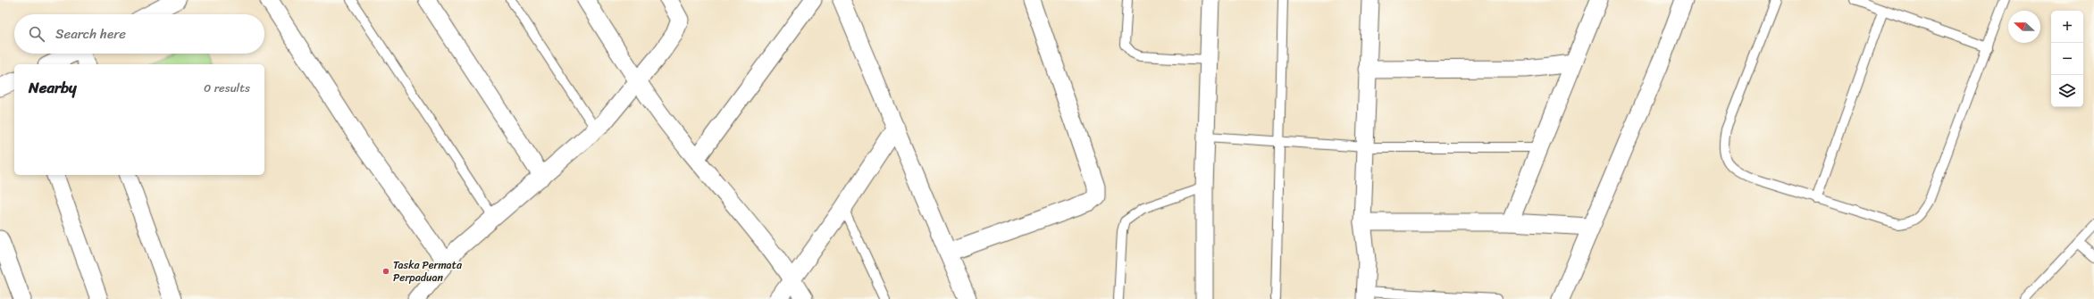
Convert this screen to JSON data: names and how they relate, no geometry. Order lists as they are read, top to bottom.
{
  "places": ["Taska Permata Perpaduan"],
  "north": "left",
  "page": {
    "map_buttons": ["+", "−"],
    "search": "Search here",
    "heading": ["Nearby", "0 results"]
  }
}
